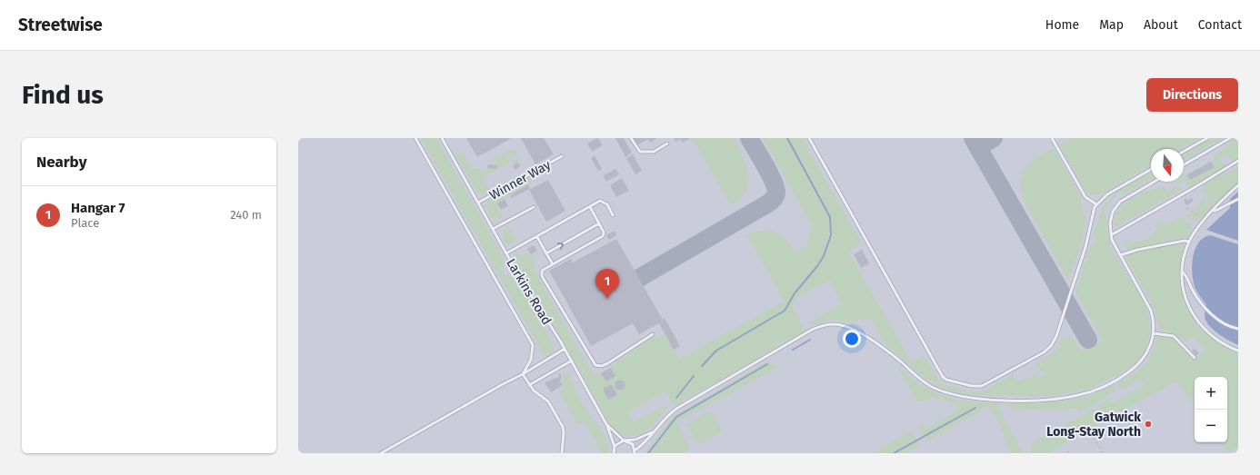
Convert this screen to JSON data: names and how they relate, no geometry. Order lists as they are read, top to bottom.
{
  "streets": {
    "lane": ["Winner Way", "Larkins Road"]
  },
  "crossings": [
    ["Winner Way", "Larkins Road"]
  ],
  "places": ["Gatwick Long-Stay North"],
  "north": "bottom",
  "page": {
    "header": "Streetwise",
    "nav": [
      "Home",
      "Map",
      "About",
      "Contact"
    ],
    "buttons": "Directions",
    "title": "Find us",
    "heading": "Nearby",
    "list": [
      {
        "mark": "1",
        "name": "Hangar 7",
        "note": "Place",
        "value": "240 m"
      }
    ],
    "pins": "1",
    "map_buttons": ["+", "−"]
  }
}
